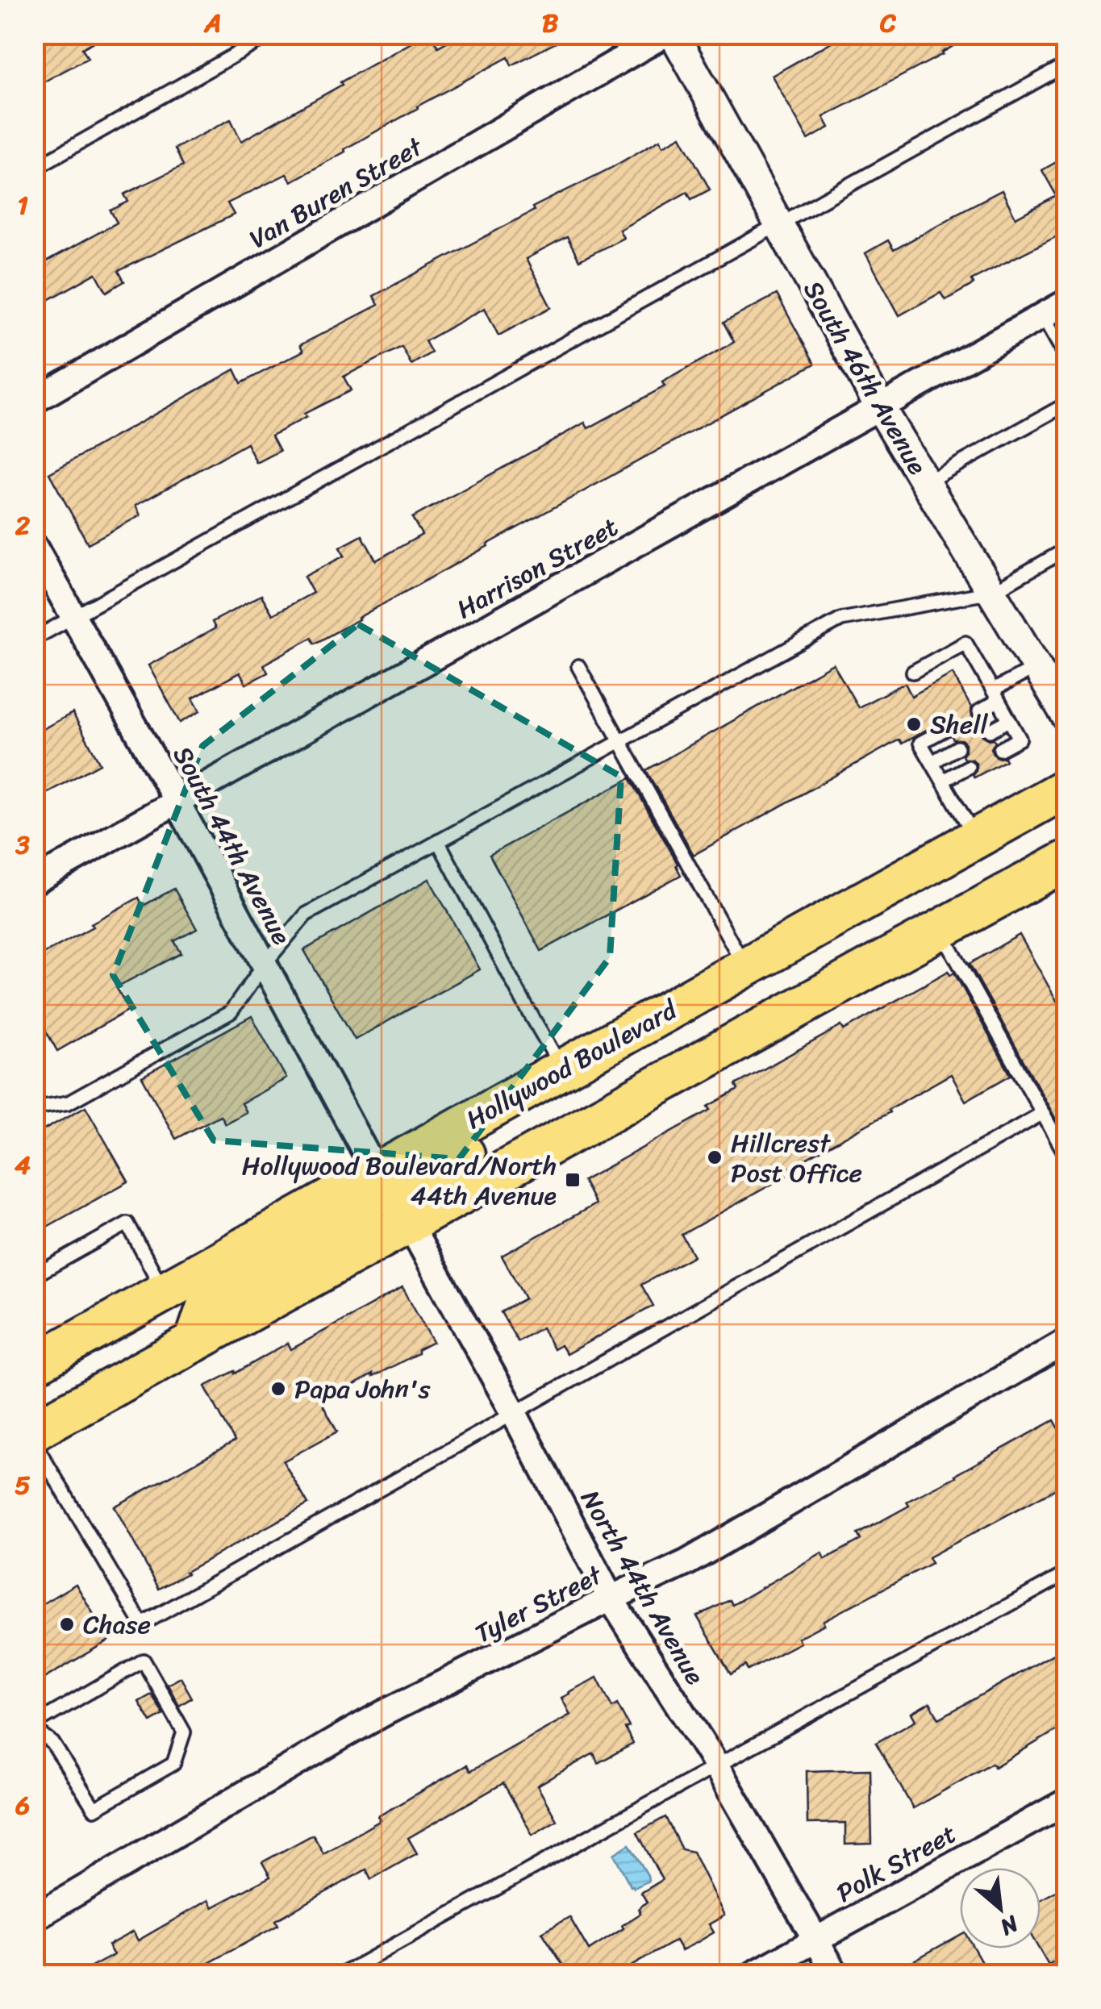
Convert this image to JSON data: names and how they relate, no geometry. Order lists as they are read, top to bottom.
{
  "streets": {
    "highway": ["Hollywood Boulevard"],
    "street": [
      "Van Buren Street",
      "South 46th Avenue",
      "Harrison Street",
      "South 44th Avenue",
      "North 44th Avenue",
      "Tyler Street",
      "Polk Street"
    ]
  },
  "crossings": [
    ["South 46th Avenue", "Harrison Street"],
    ["Harrison Street", "South 44th Avenue"],
    ["South 44th Avenue", "Hollywood Boulevard"],
    ["North 44th Avenue", "Tyler Street"],
    ["North 44th Avenue", "Polk Street"]
  ],
  "places": {
    "other": [
      "Shell",
      "Hillcrest Post Office",
      "Papa John's",
      "Chase"
    ],
    "transit": ["Hollywood Boulevard/North 44th Avenue"]
  },
  "north": "bottom right",
  "grid": {
    "columns": ["A", "B", "C"],
    "rows": [
      "1",
      "2",
      "3",
      "4",
      "5",
      "6"
    ]
  }
}
